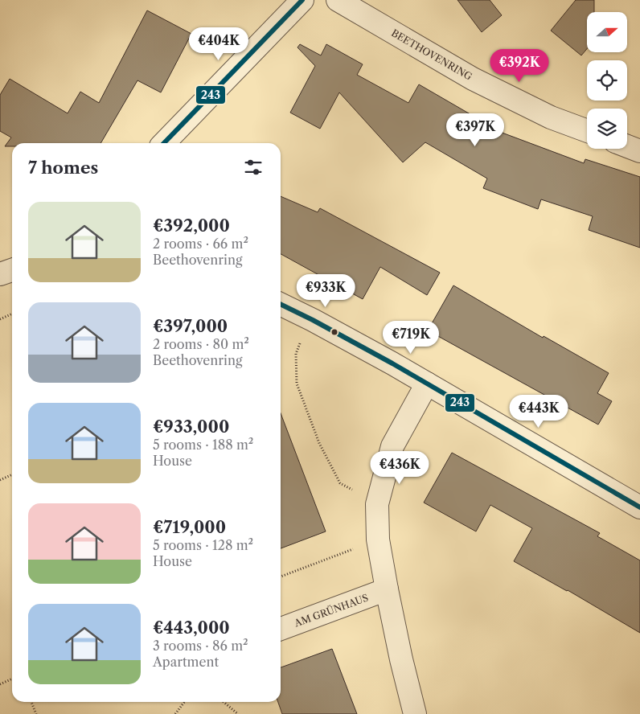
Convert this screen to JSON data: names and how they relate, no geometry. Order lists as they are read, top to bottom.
{
  "streets": {
    "street": ["BEETHOVENRING", "AM GRÜNHAUS"]
  },
  "lines": ["transit line 243"],
  "north": "right",
  "page": {
    "price": [
      "€404K",
      "€392K",
      "€397K",
      "€933K",
      "€719K",
      "€443K",
      "€436K"
    ],
    "heading": "7 homes",
    "list": [
      {
        "name": "€392,000",
        "note": "2 rooms · 66 m² · Beethovenring"
      },
      {
        "name": "€397,000",
        "note": "2 rooms · 80 m² · Beethovenring"
      },
      {
        "name": "€933,000",
        "note": "5 rooms · 188 m² · House"
      },
      {
        "name": "€719,000",
        "note": "5 rooms · 128 m² · House"
      },
      {
        "name": "€443,000",
        "note": "3 rooms · 86 m² · Apartment"
      }
    ]
  }
}
